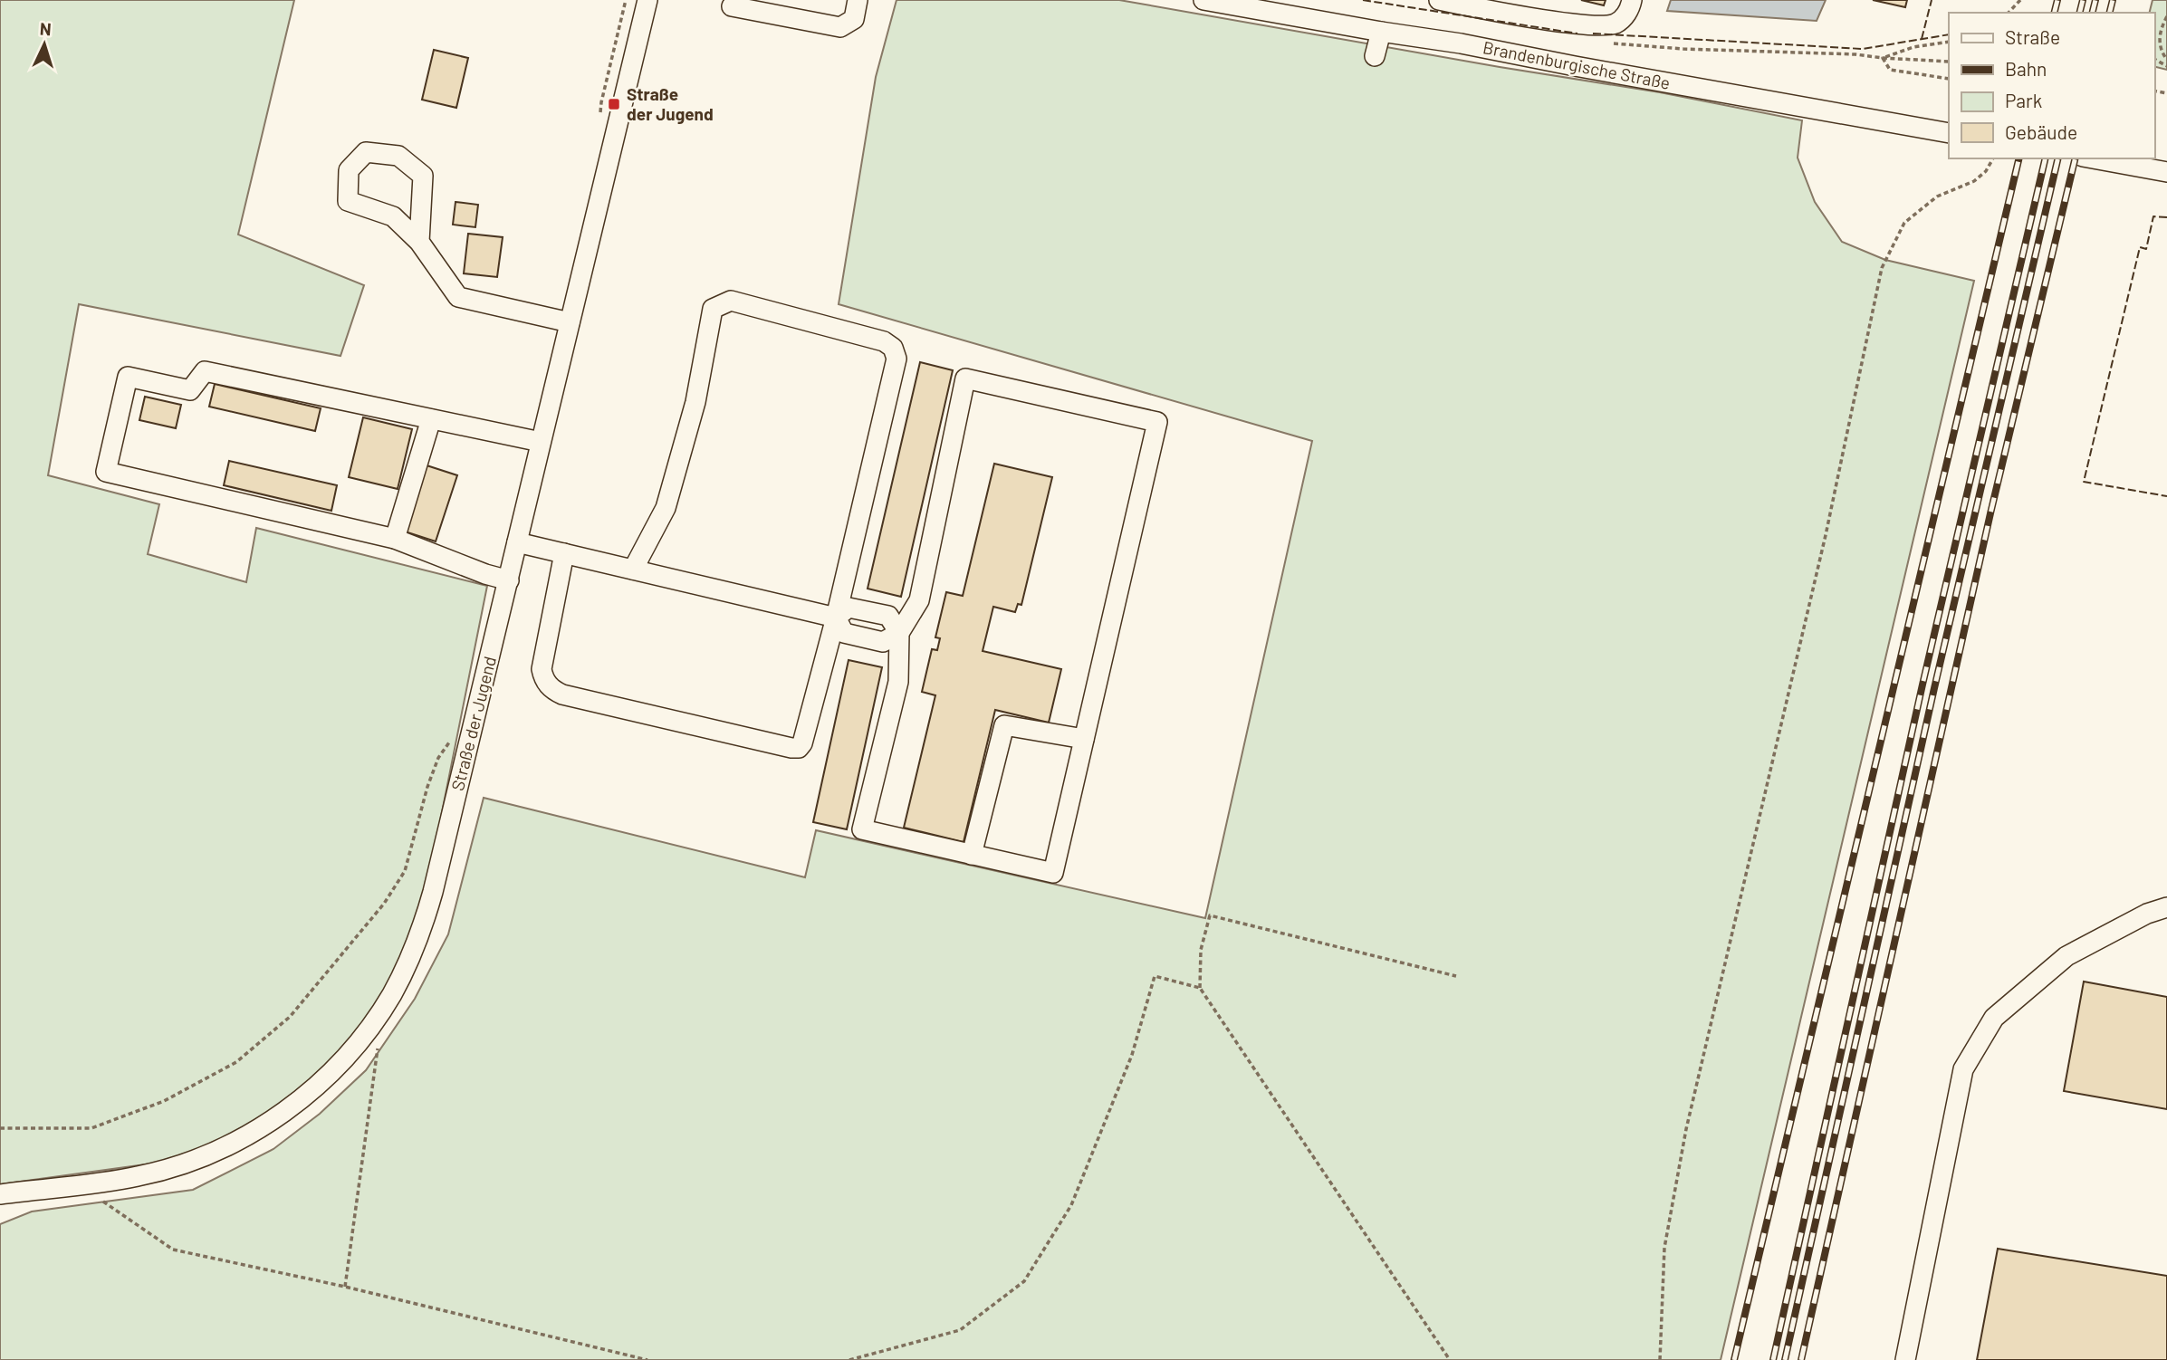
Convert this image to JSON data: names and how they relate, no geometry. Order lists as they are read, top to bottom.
{
  "streets": {
    "street": ["Brandenburgische Straße", "Straße der Jugend"]
  },
  "places": {
    "transit": ["Straße der Jugend"]
  },
  "legend": [
    "Straße",
    "Bahn",
    "Park",
    "Gebäude"
  ],
  "north": "top"
}
